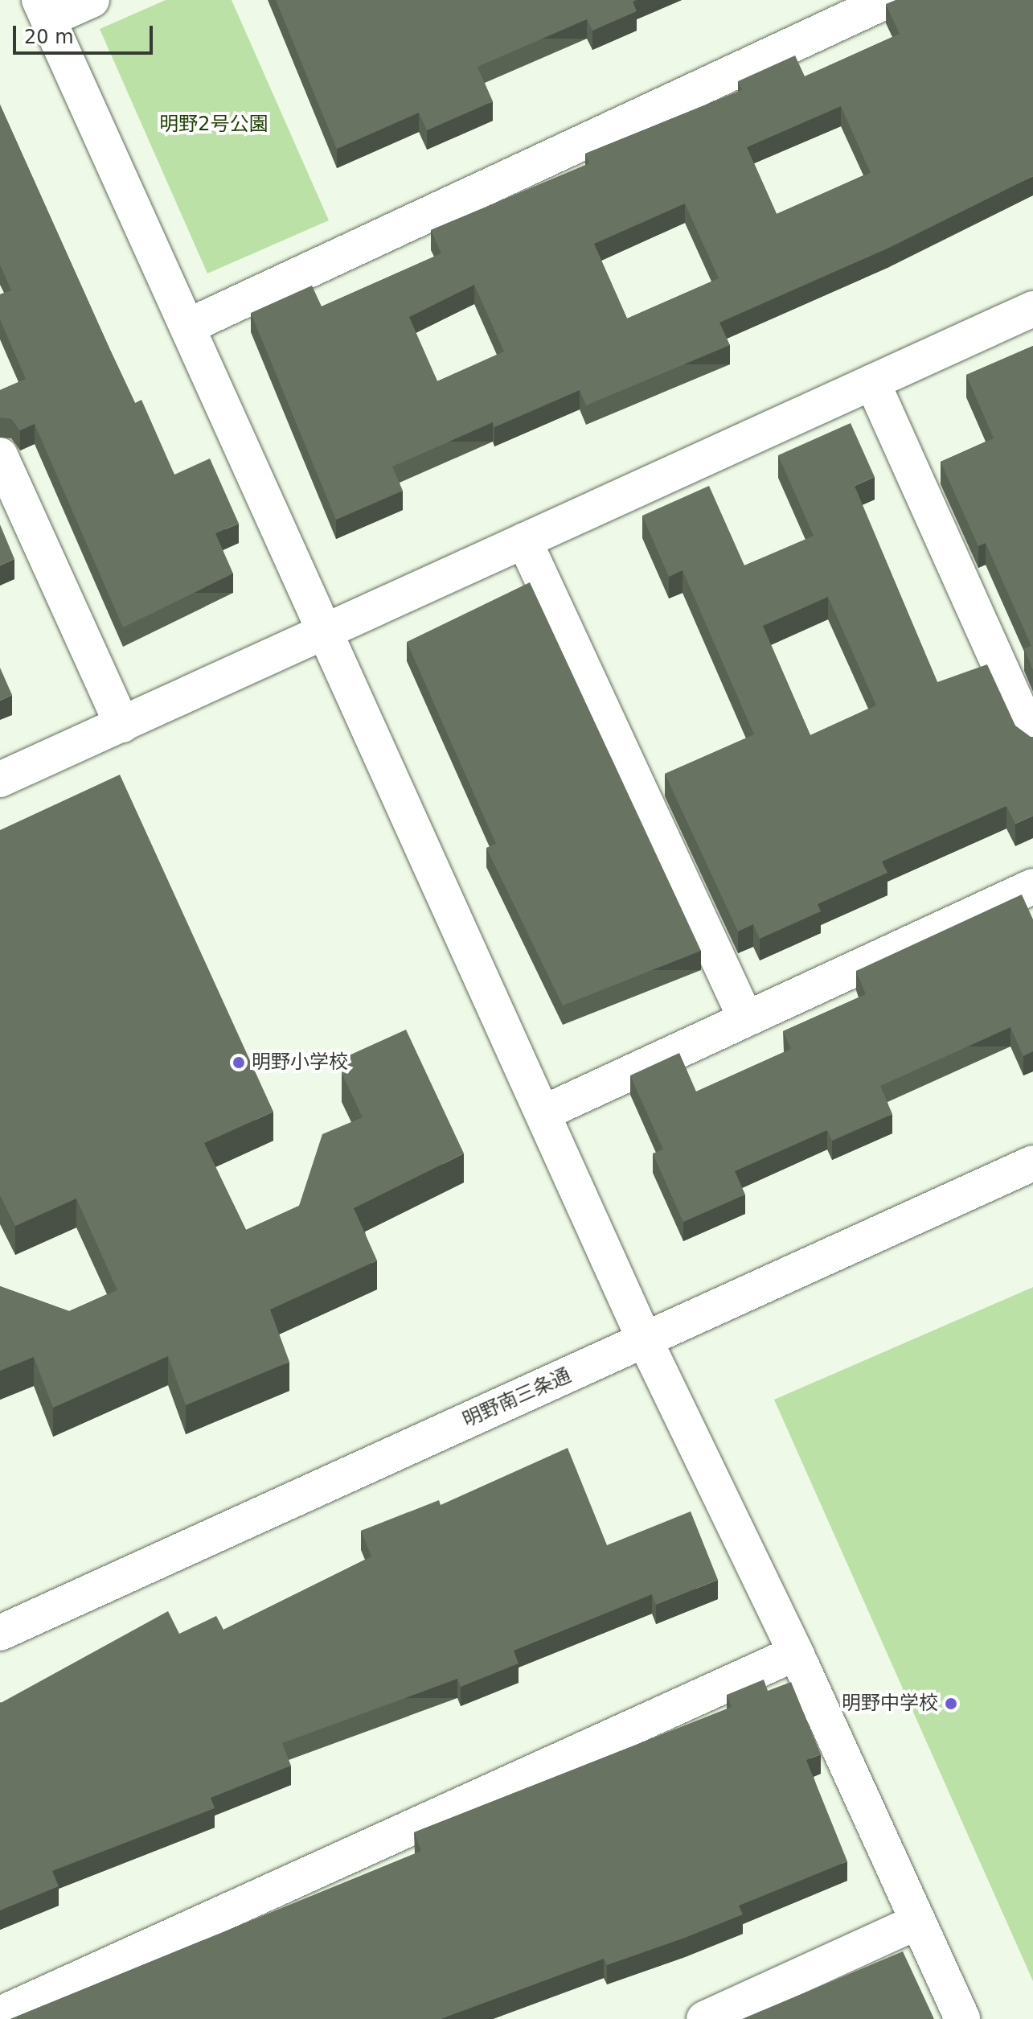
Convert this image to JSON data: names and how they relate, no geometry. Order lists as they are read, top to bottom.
{
  "streets": {
    "street": ["明野南三条通"]
  },
  "parks": ["明野2号公園"],
  "places": ["明野小学校", "明野中学校"],
  "scale_bar": "20 m"
}
